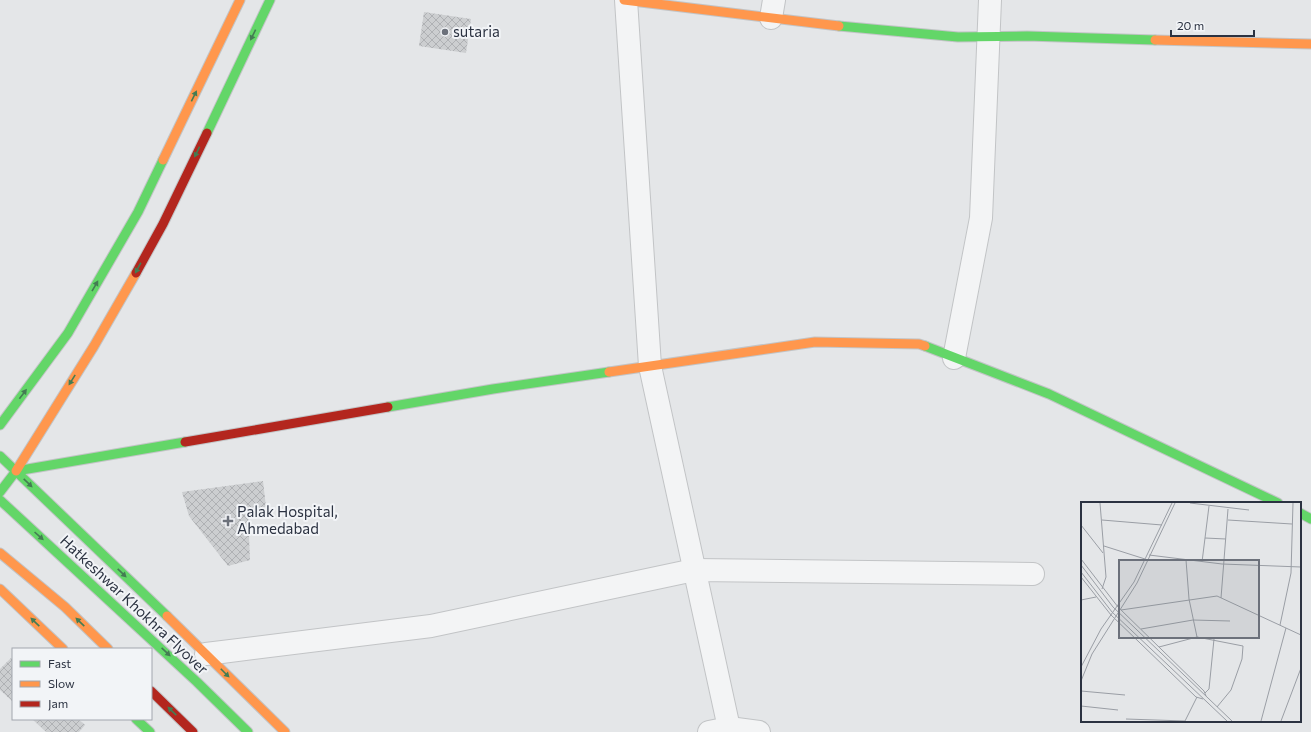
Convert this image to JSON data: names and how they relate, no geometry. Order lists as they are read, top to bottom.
{
  "streets": {
    "street": ["Hatkeshwar Khokhra Flyover"]
  },
  "places": {
    "other": ["sutaria"],
    "health": ["Palak Hospital, Ahmedabad"]
  },
  "legend": ["Fast", "Slow", "Jam"],
  "scale_bar": "20 m"
}
